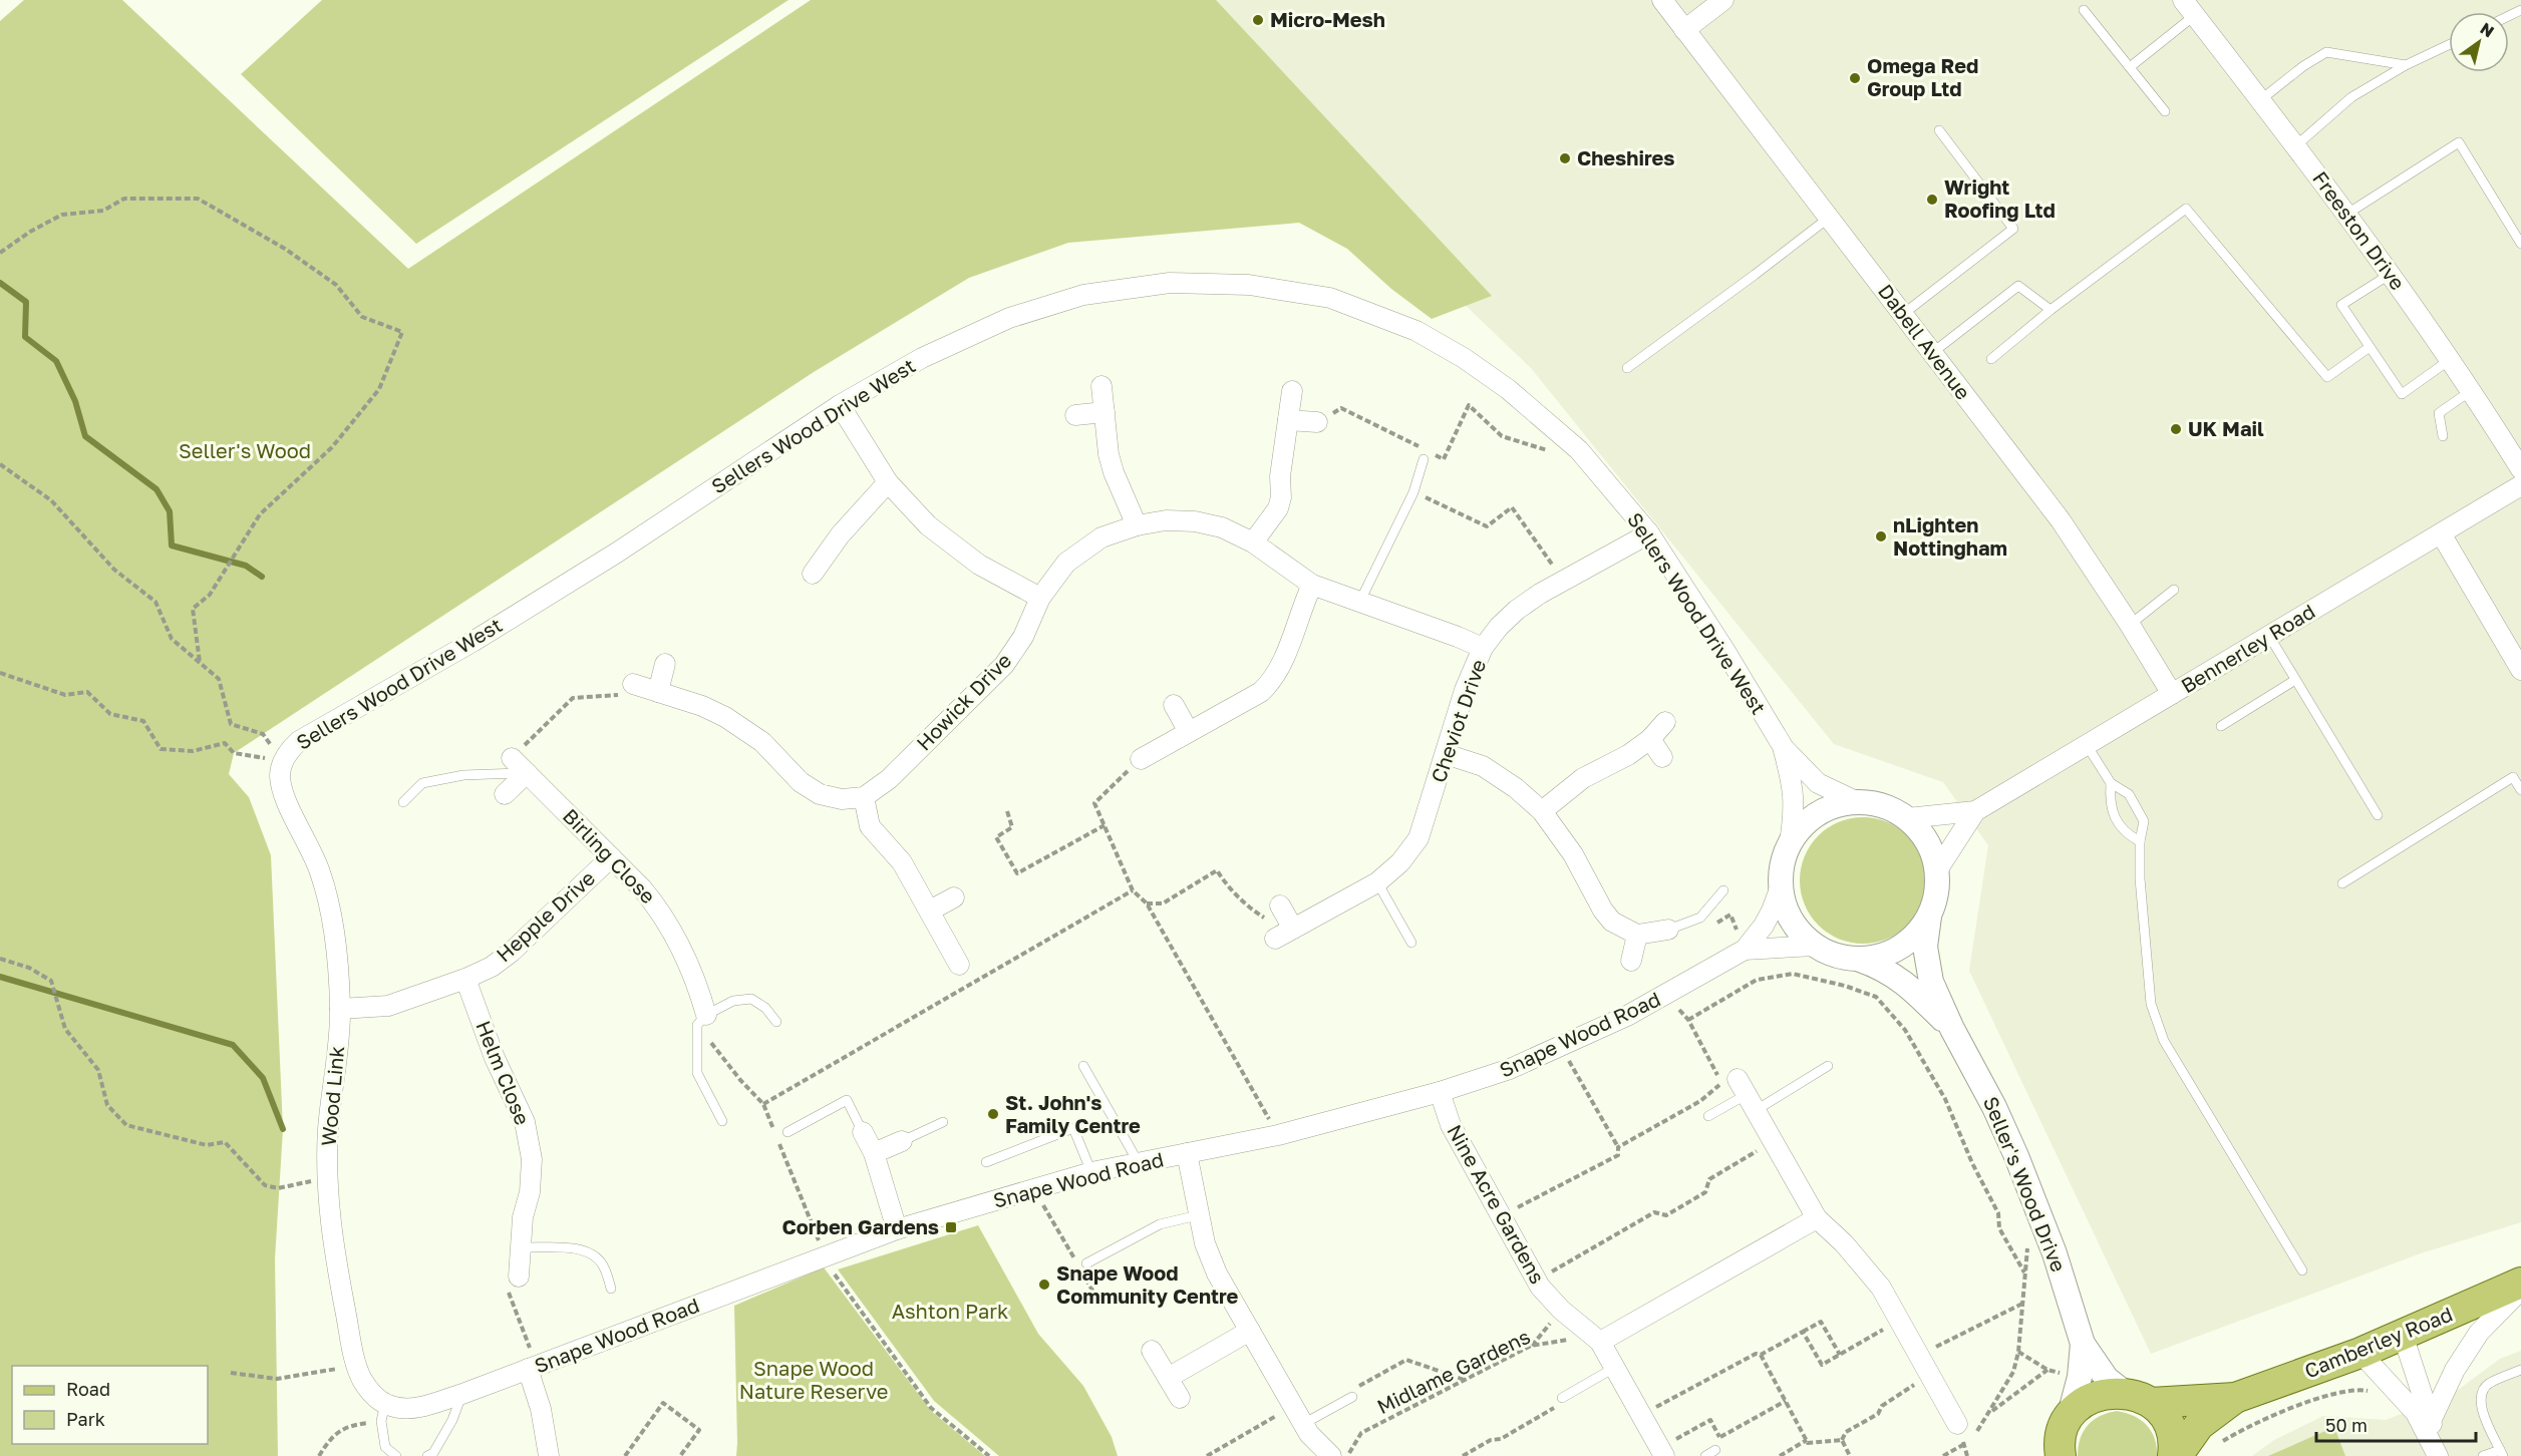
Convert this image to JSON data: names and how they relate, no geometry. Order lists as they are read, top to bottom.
{
  "streets": {
    "main road": ["Camberley Road"],
    "street": [
      "Freeston Drive",
      "Dabell Avenue",
      "Sellers Wood Drive West",
      "Bennerley Road",
      "Howick Drive",
      "Cheviot Drive",
      "Birling Close",
      "Hepple Drive",
      "Snape Wood Road",
      "Helm Close",
      "Wood Link",
      "Seller's Wood Drive",
      "Nine Acre Gardens"
    ],
    "path": ["Midlame Gardens"]
  },
  "crossings": [
    ["Dabell Avenue", "Bennerley Road"],
    ["Sellers Wood Drive West", "Bennerley Road"],
    ["Sellers Wood Drive West", "Cheviot Drive"],
    ["Sellers Wood Drive West", "Snape Wood Road"],
    ["Sellers Wood Drive West", "Wood Link"],
    ["Sellers Wood Drive West", "Seller's Wood Drive"],
    ["Bennerley Road", "Snape Wood Road"],
    ["Bennerley Road", "Seller's Wood Drive"],
    ["Howick Drive", "Cheviot Drive"],
    ["Birling Close", "Hepple Drive"],
    ["Hepple Drive", "Helm Close"],
    ["Hepple Drive", "Wood Link"],
    ["Snape Wood Road", "Wood Link"],
    ["Snape Wood Road", "Seller's Wood Drive"],
    ["Snape Wood Road", "Nine Acre Gardens"],
    ["Seller's Wood Drive", "Camberley Road"],
    ["Nine Acre Gardens", "Midlame Gardens"]
  ],
  "parks": ["Seller's Wood", "Ashton Park", "Snape Wood Nature Reserve"],
  "places": {
    "other": [
      "Micro-Mesh",
      "Omega Red Group Ltd",
      "Cheshires",
      "Wright Roofing Ltd",
      "UK Mail",
      "nLighten Nottingham",
      "St. John's Family Centre",
      "Snape Wood Community Centre"
    ],
    "transit": ["Corben Gardens"]
  },
  "legend": ["Road", "Park"],
  "scale_bar": "50 m",
  "north": "top right"
}
